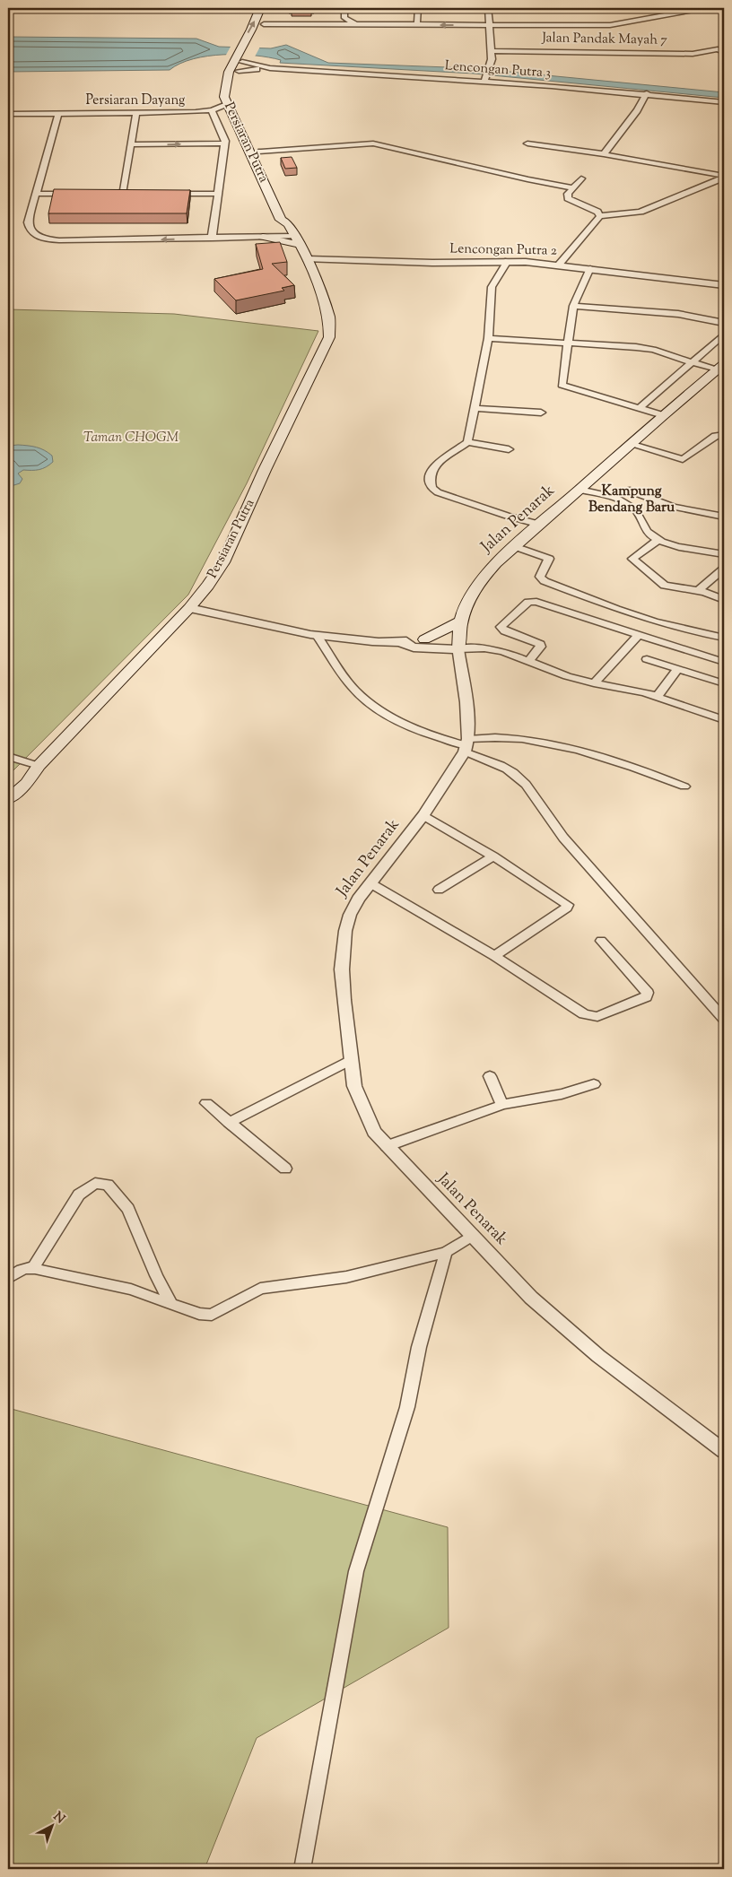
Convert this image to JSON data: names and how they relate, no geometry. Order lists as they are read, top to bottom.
{
  "streets": {
    "main road": ["Persiaran Putra", "Jalan Penarak"],
    "street": [
      "Jalan Pandak Mayah 7",
      "Lencongan Putra 3",
      "Persiaran Dayang",
      "Lencongan Putra 2"
    ]
  },
  "crossings": [
    ["Lencongan Putra 3", "Persiaran Putra"],
    ["Persiaran Dayang", "Persiaran Putra"],
    ["Persiaran Putra", "Lencongan Putra 2"]
  ],
  "districts": ["Kampung Bendang Baru"],
  "parks": ["Taman CHOGM"],
  "north": "top right"
}
